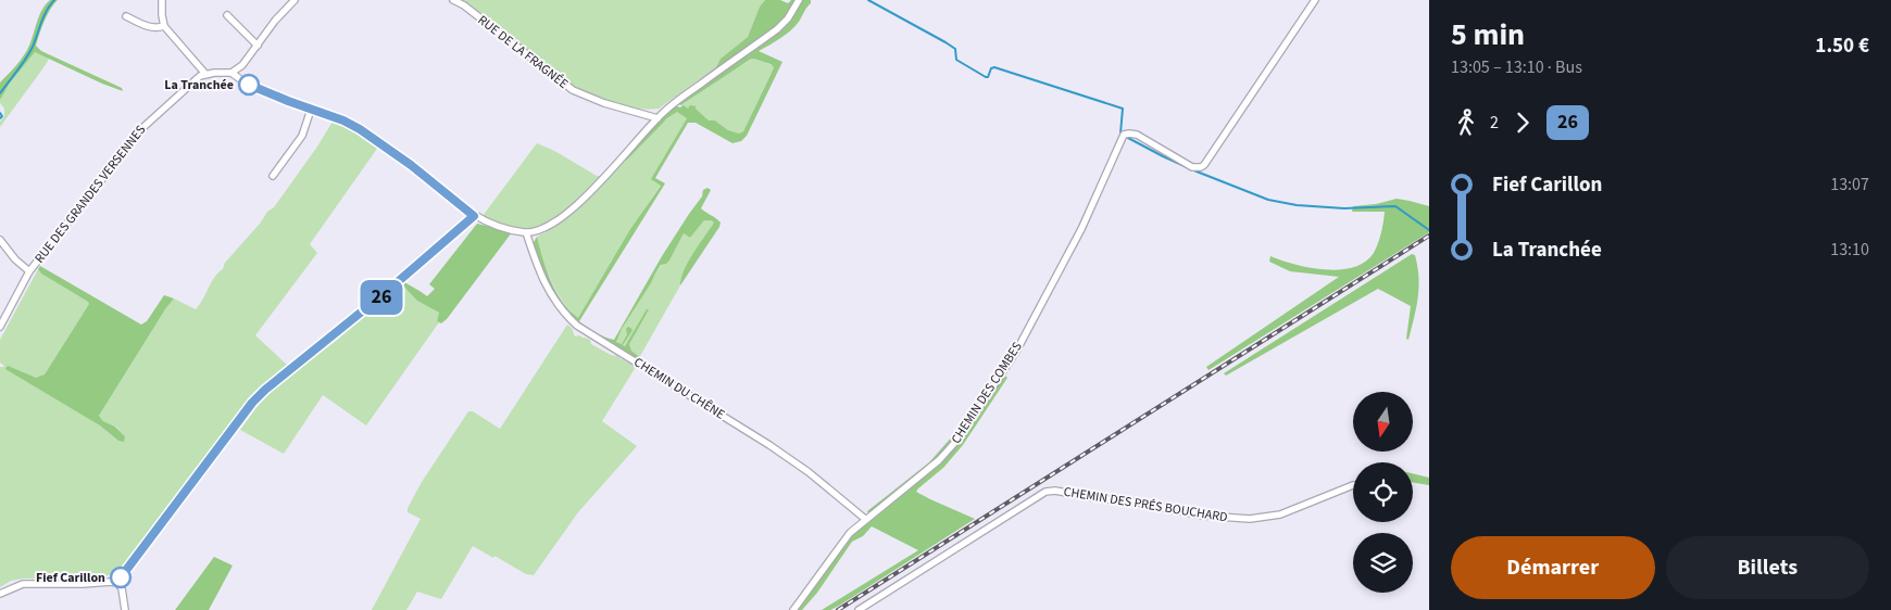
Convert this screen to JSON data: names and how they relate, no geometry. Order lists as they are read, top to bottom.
{
  "streets": {
    "street": [
      "RUE DE LA FRAGNÉE",
      "RUE DES GRANDES VERSENNES",
      "CHEMIN DU CHÊNE",
      "CHEMIN DES COMBES",
      "CHEMIN DES PRÉS BOUCHARD"
    ]
  },
  "crossings": [
    ["CHEMIN DU CHÊNE", "CHEMIN DES COMBES"]
  ],
  "places": ["La Tranchée", "Fief Carillon"],
  "lines": ["bus line 26"],
  "north": "bottom",
  "page": {
    "on_map": "26",
    "heading": ["5 min", "13:05 – 13:10 · Bus", "1.50 €"],
    "legs": ["2", "26"],
    "list": [
      {
        "name": "Fief Carillon",
        "value": "13:07"
      },
      {
        "name": "La Tranchée",
        "value": "13:10"
      }
    ],
    "buttons": ["Démarrer", "Billets"]
  }
}
